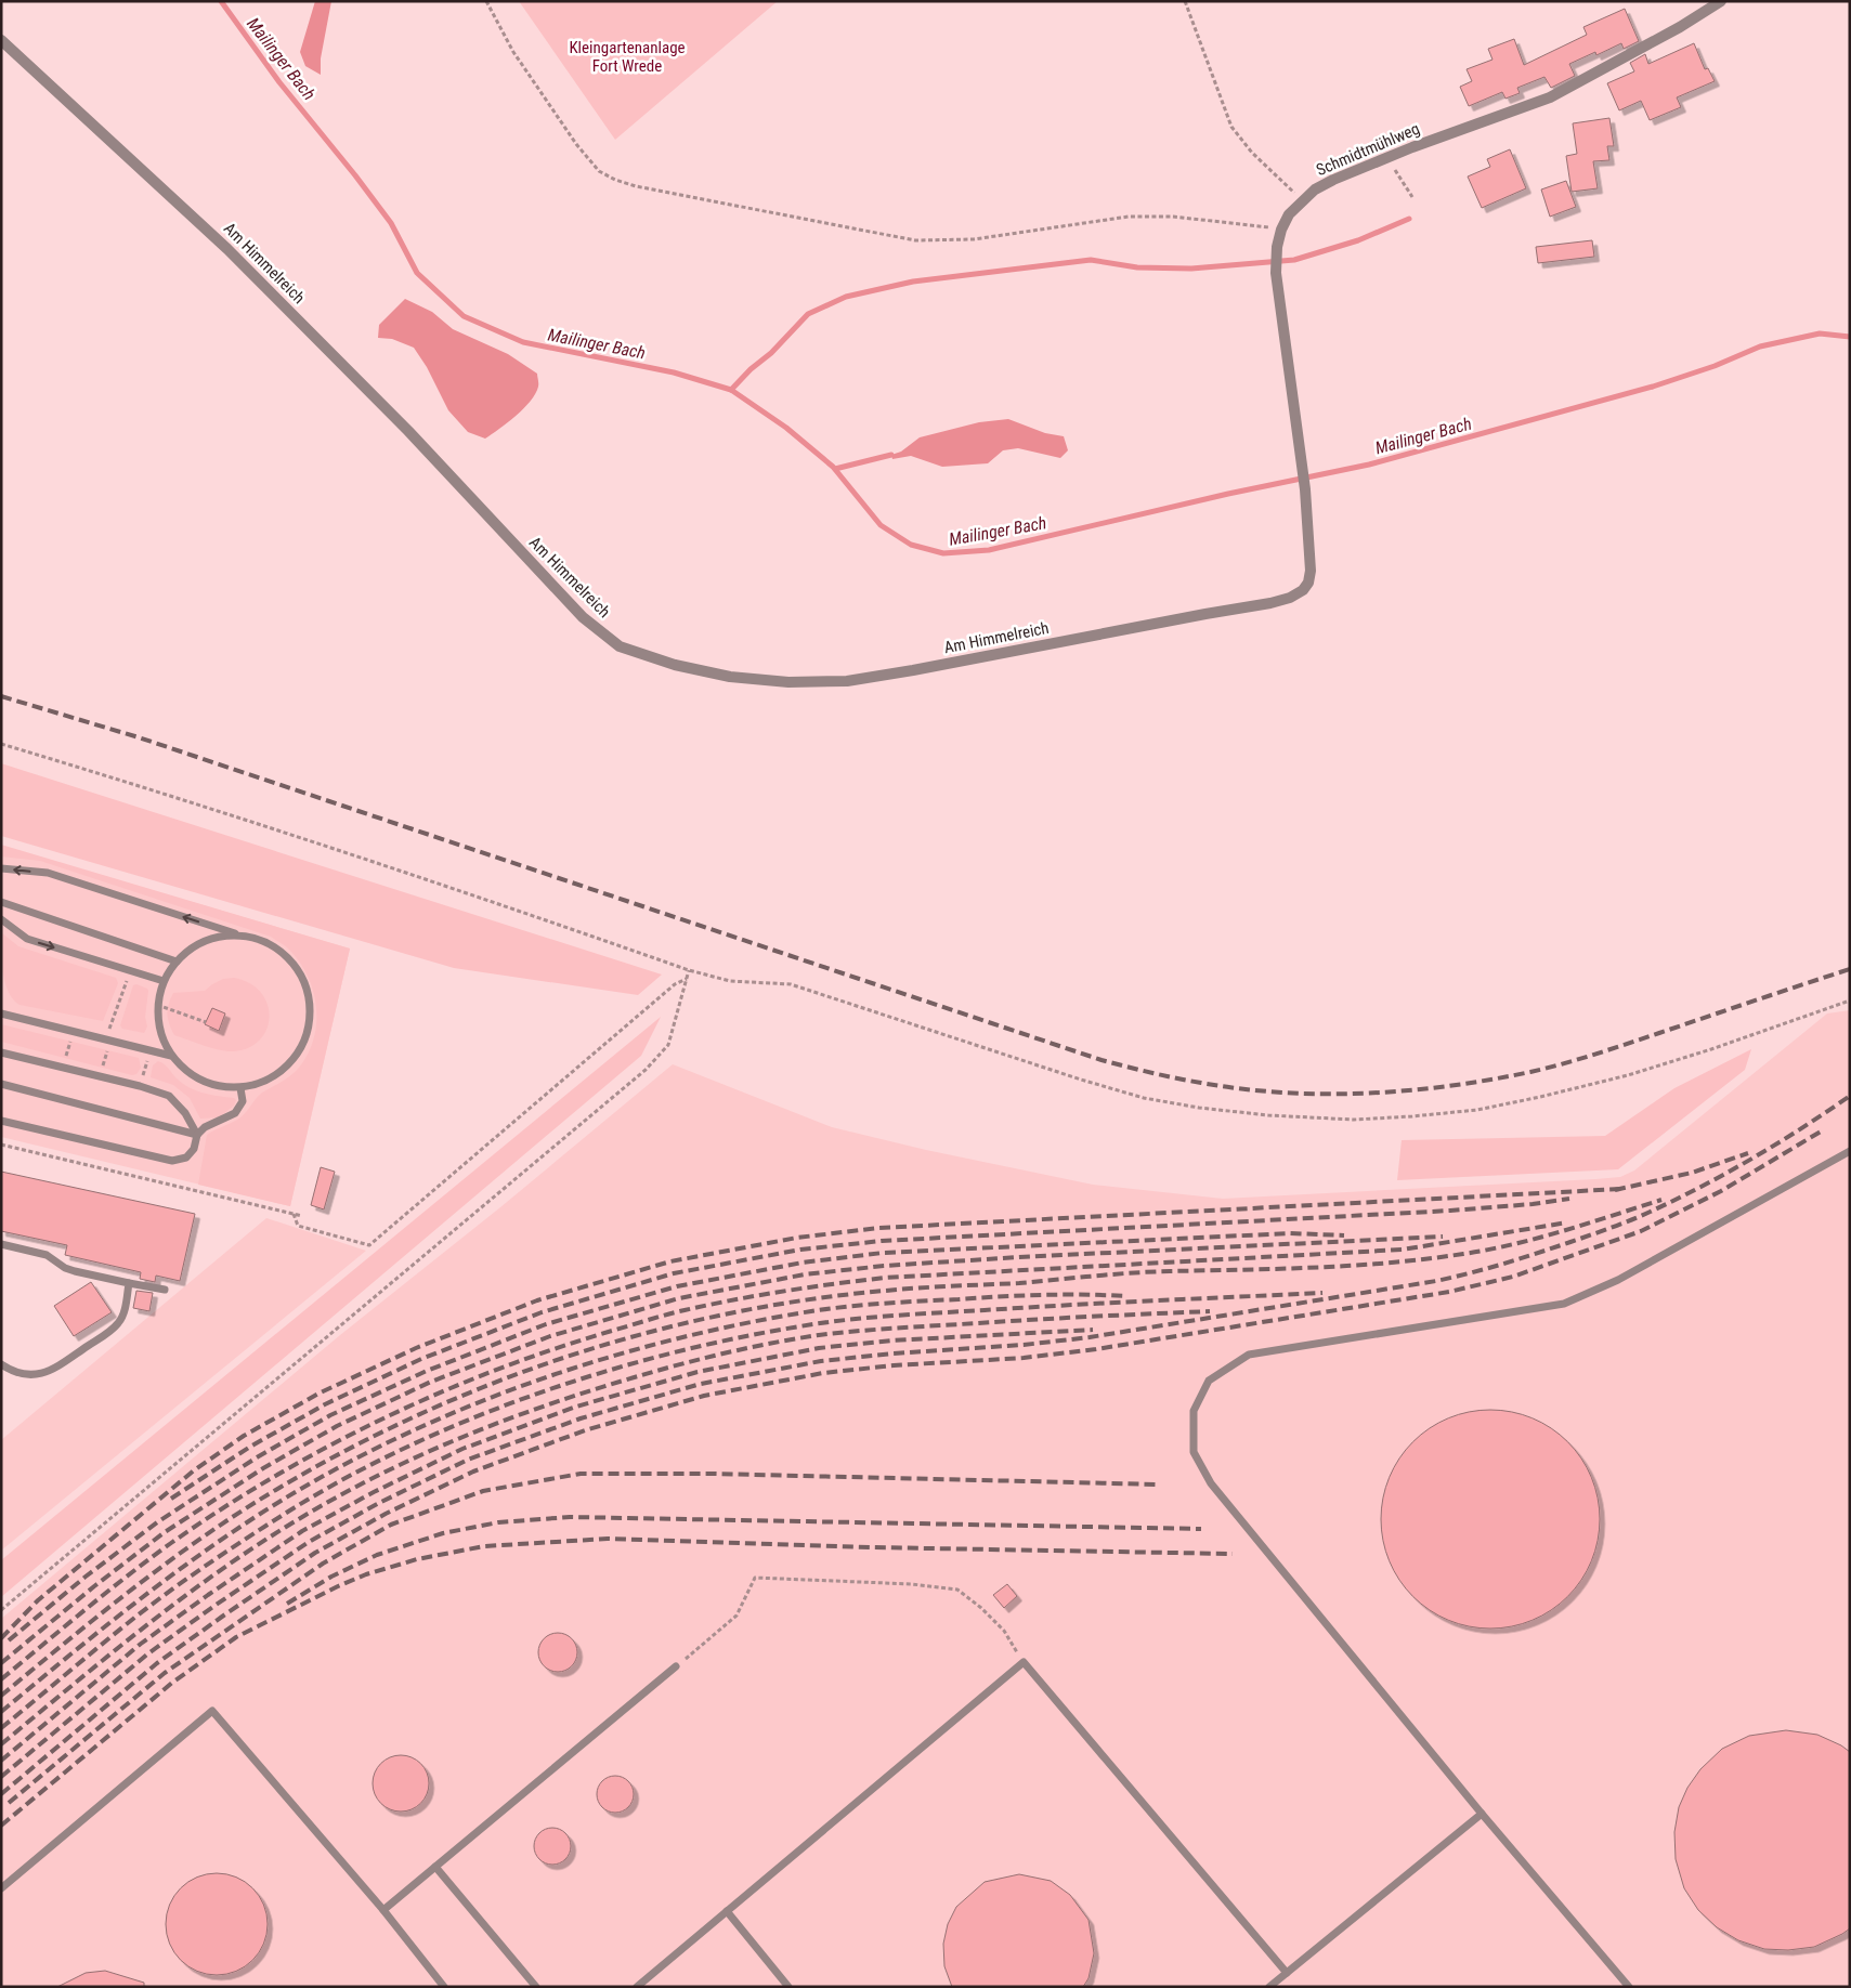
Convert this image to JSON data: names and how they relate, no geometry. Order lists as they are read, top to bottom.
{
  "streets": {
    "street": ["Schmidtmühlweg", "Am Himmelreich"]
  },
  "crossings": [
    ["Schmidtmühlweg", "Am Himmelreich"]
  ],
  "water": ["Mailinger Bach"],
  "parks": ["Kleingartenanlage Fort Wrede"]
}
